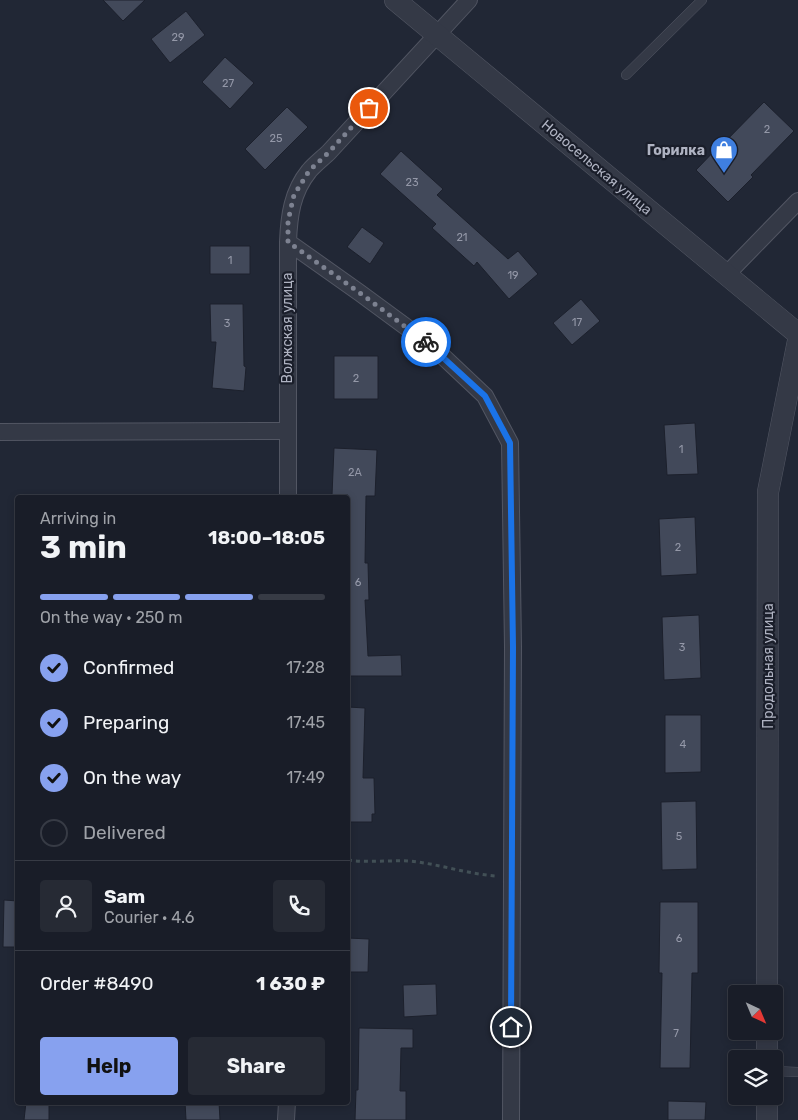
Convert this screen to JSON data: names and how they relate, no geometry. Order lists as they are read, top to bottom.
{
  "streets": {
    "street": ["Новосельская улица", "Волжская улица", "Продольная улица"]
  },
  "crossings": [
    ["Новосельская улица", "Волжская улица"]
  ],
  "places": {
    "shop": ["Горилка"]
  },
  "house_numbers": [
    "29",
    "27",
    "2",
    "25",
    "23",
    "21",
    "1",
    "19",
    "17",
    "3",
    "2",
    "1",
    "2А",
    "2",
    "6",
    "3",
    "4",
    "5",
    "6",
    "7"
  ],
  "north": "bottom right",
  "page": {
    "heading": ["3 min", "Arriving in", "18:00–18:05"],
    "panel": [
      "Sam",
      "Courier · 4.6",
      "Order #8490",
      "1 630 ₽"
    ],
    "bar": "On the way · 250 m",
    "list": [
      ["Confirmed", "17:28"],
      ["Preparing", "17:45"],
      ["On the way", "17:49"],
      "Delivered"
    ],
    "buttons": ["Help", "Share"]
  }
}
